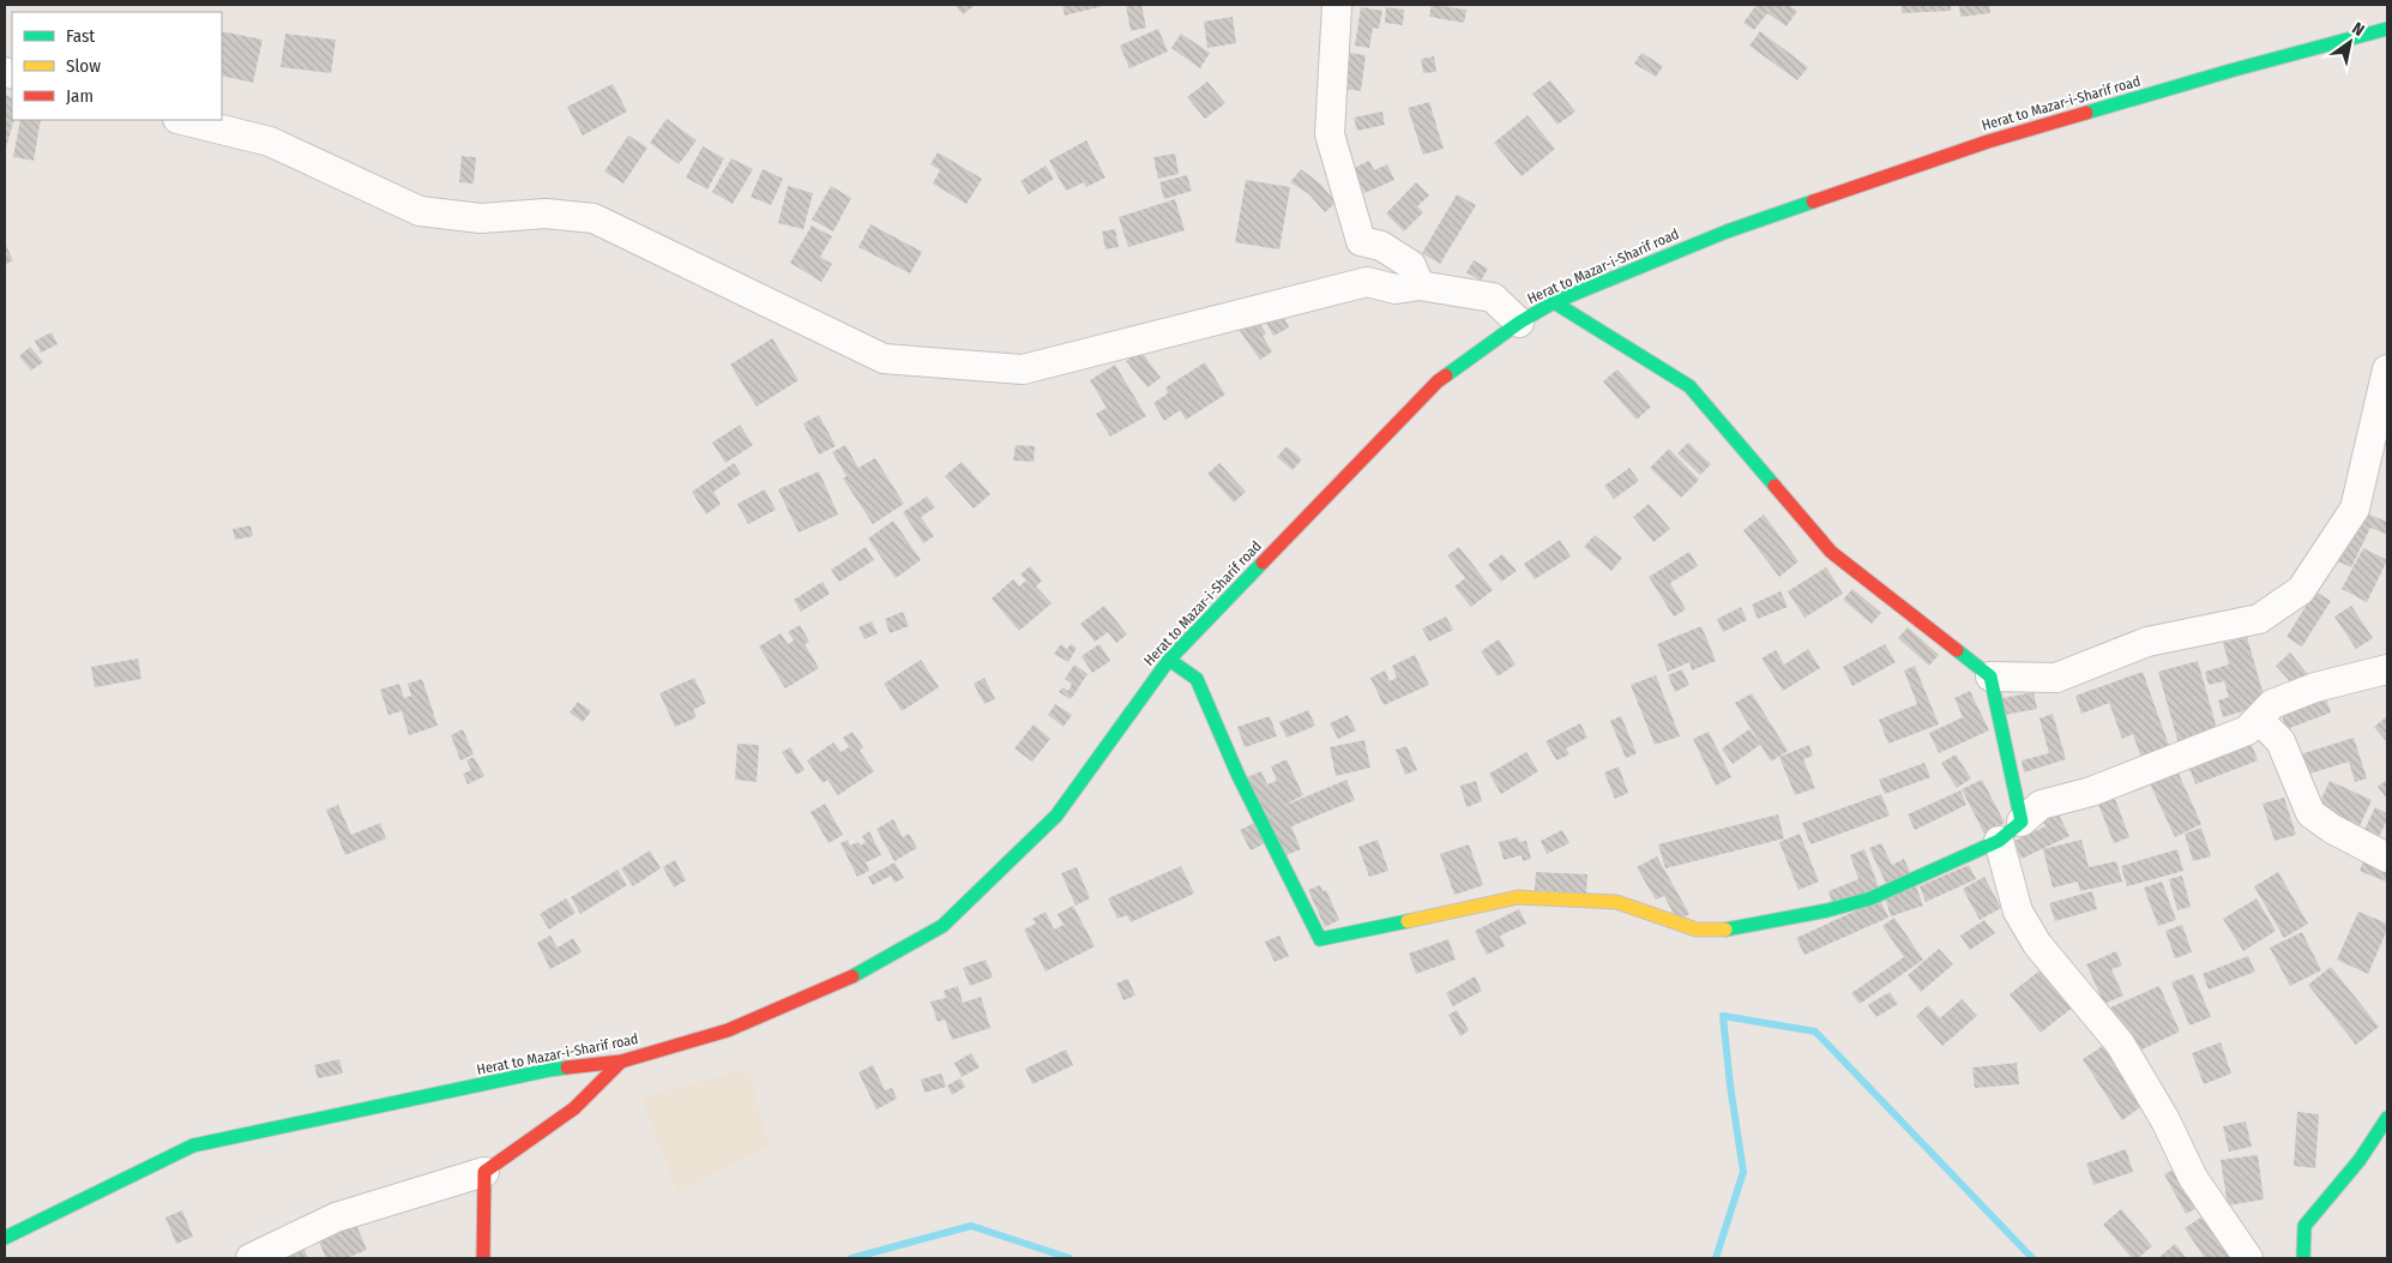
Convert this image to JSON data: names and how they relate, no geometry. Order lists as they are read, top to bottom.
{
  "streets": {
    "main road": ["Herat to Mazar-i-Sharif road"]
  },
  "legend": ["Fast", "Slow", "Jam"],
  "north": "top right"
}
